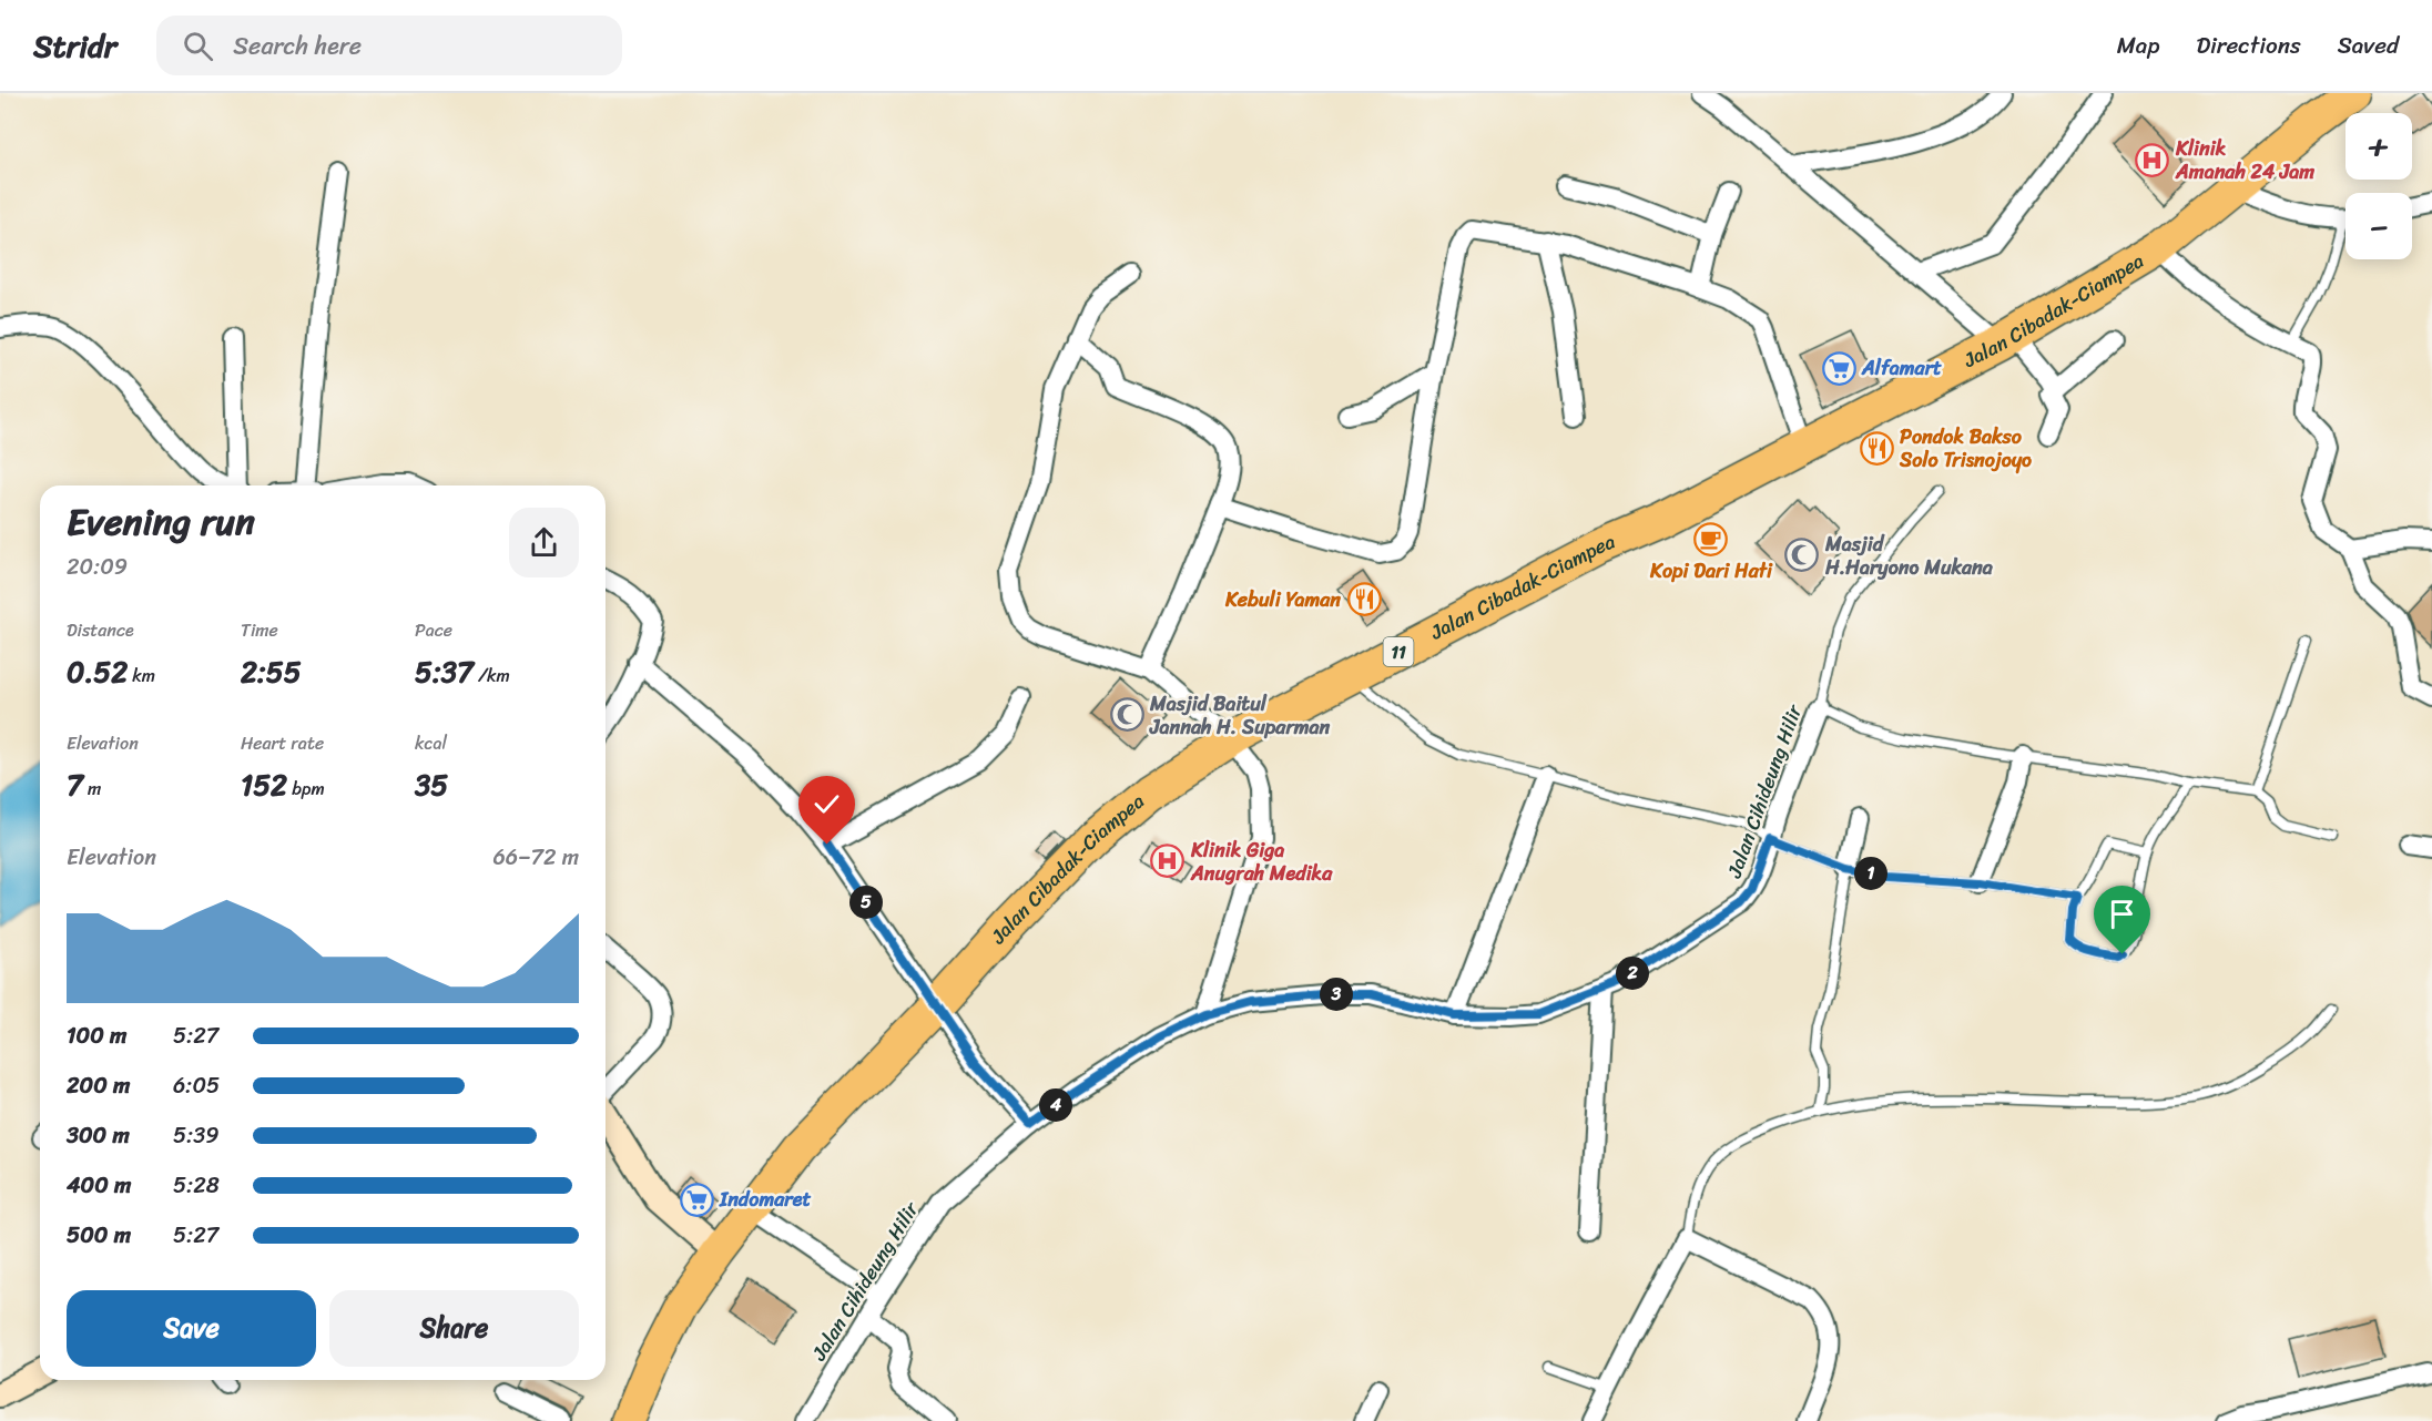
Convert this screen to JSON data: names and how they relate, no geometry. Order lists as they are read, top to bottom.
{
  "streets": {
    "highway": ["Jalan Cibadak-Ciampea", "11"],
    "street": ["Jalan Cihideung Hilir"]
  },
  "places": {
    "hospital": ["Klinik Amanah 24 Jam", "Klinik Giga Anugrah Medika"],
    "supermarket": ["Alfamart", "Indomaret"],
    "restaurant": ["Pondok Bakso Solo Trisnojoyo", "Kebuli Yaman"],
    "cafe": ["Kopi Dari Hati"],
    "mosque": ["Masjid H.Haryono Mukana", "Masjid Baitul Jannah H. Suparman"]
  },
  "page": {
    "header": "Stridr",
    "search": "Search here",
    "nav": ["Map", "Directions", "Saved"],
    "map_buttons": ["+", "−"],
    "heading": ["Evening run", "20:09"],
    "stats": [
      ["Distance", "0.52 km"],
      ["Time", "2:55"],
      ["Pace", "5:37 /km"],
      ["Elevation", "7 m"],
      ["Heart rate", "152 bpm"],
      ["kcal", "35"]
    ],
    "chart": ["Elevation", "66–72 m"],
    "pins": [
      "1",
      "5",
      "2",
      "3",
      "4"
    ],
    "list": [
      {
        "name": "100 m",
        "note": "5:27"
      },
      {
        "name": "200 m",
        "note": "6:05"
      },
      {
        "name": "300 m",
        "note": "5:39"
      },
      {
        "name": "400 m",
        "note": "5:28"
      },
      {
        "name": "500 m",
        "note": "5:27"
      }
    ],
    "buttons": ["Save", "Share"]
  }
}
